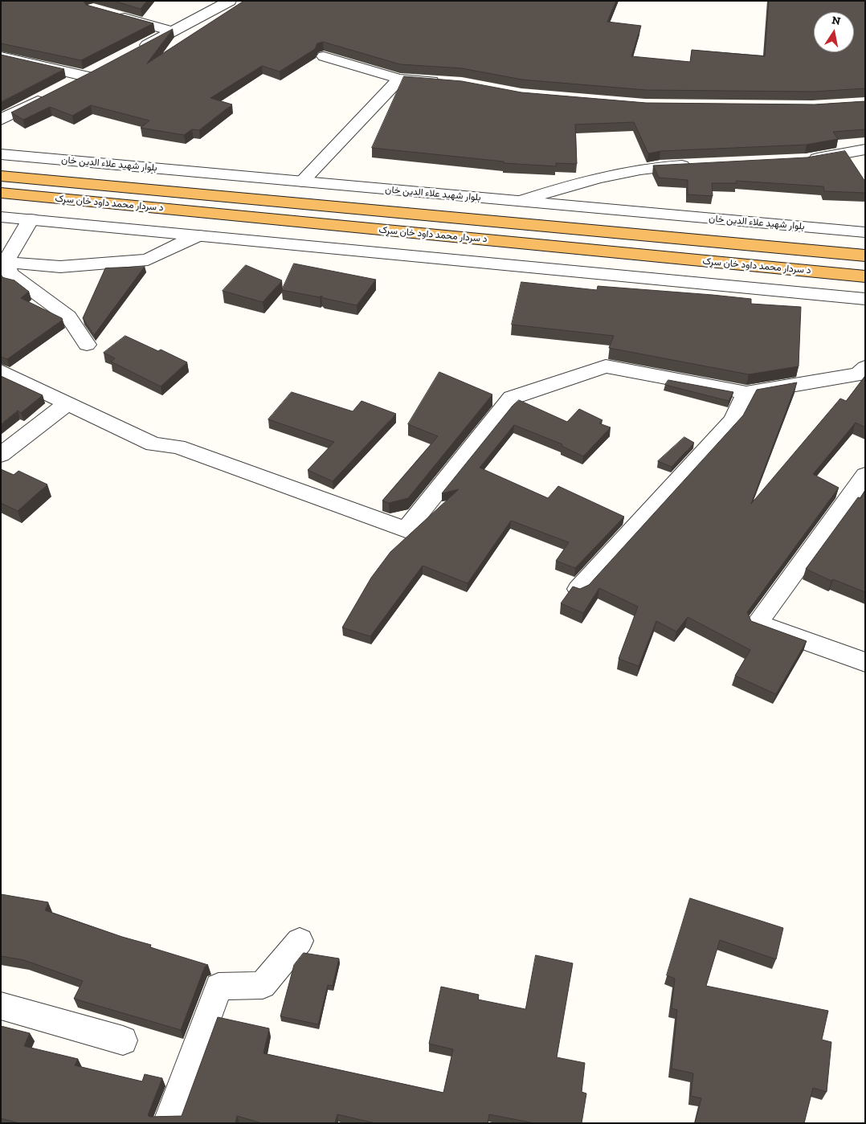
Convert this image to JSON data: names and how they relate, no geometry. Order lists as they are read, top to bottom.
{
  "streets": {
    "highway": ["د سردار محمد داود خان سړک"],
    "street": ["بلوار شهید علاء الدین خان"]
  },
  "north": "top"
}
